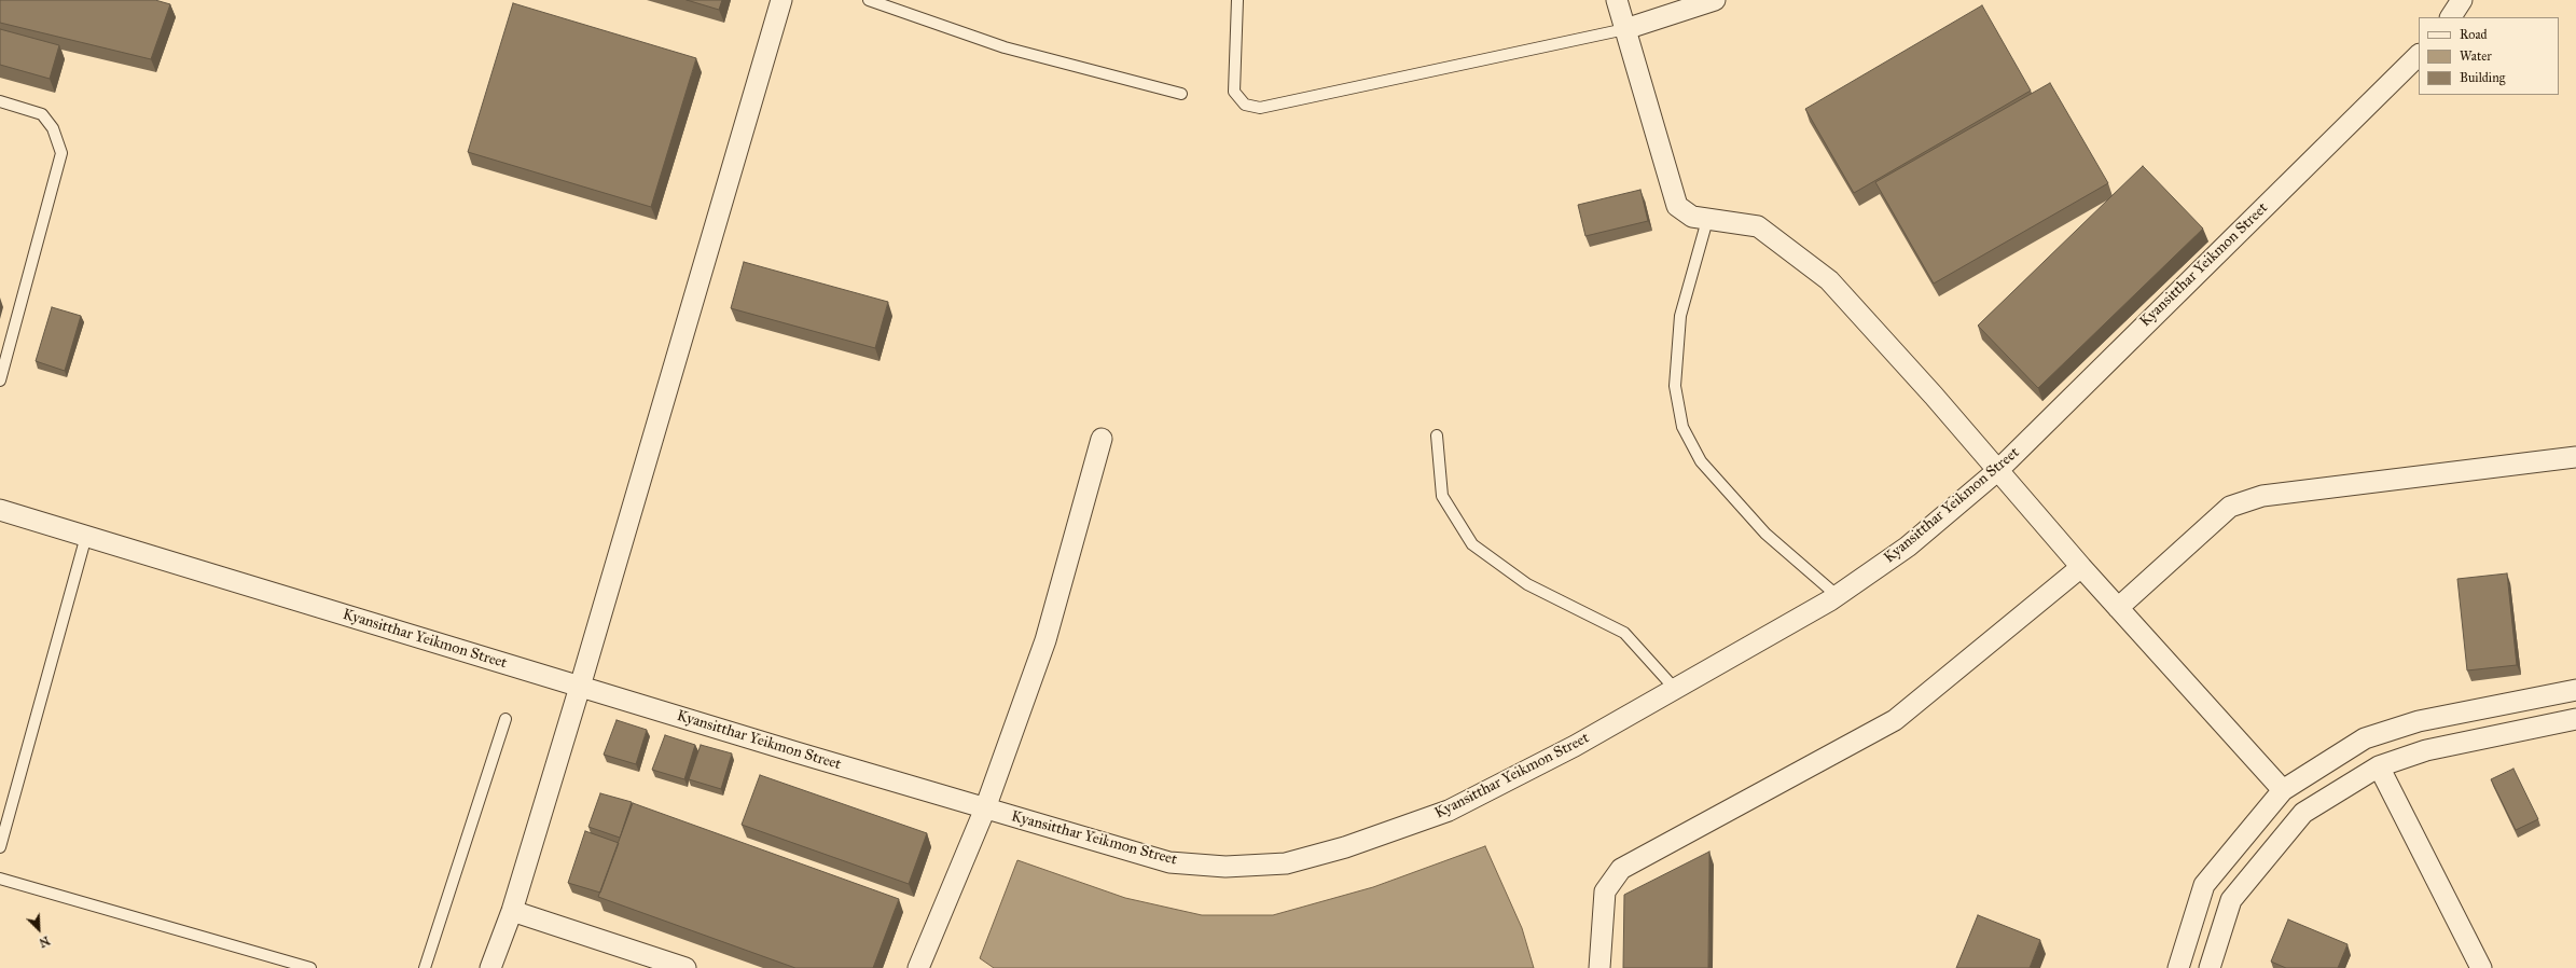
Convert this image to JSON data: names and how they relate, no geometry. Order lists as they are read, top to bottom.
{
  "streets": {
    "street": ["Kyansitthar Yeikmon Street"]
  },
  "legend": ["Road", "Water", "Building"],
  "north": "bottom right"
}
